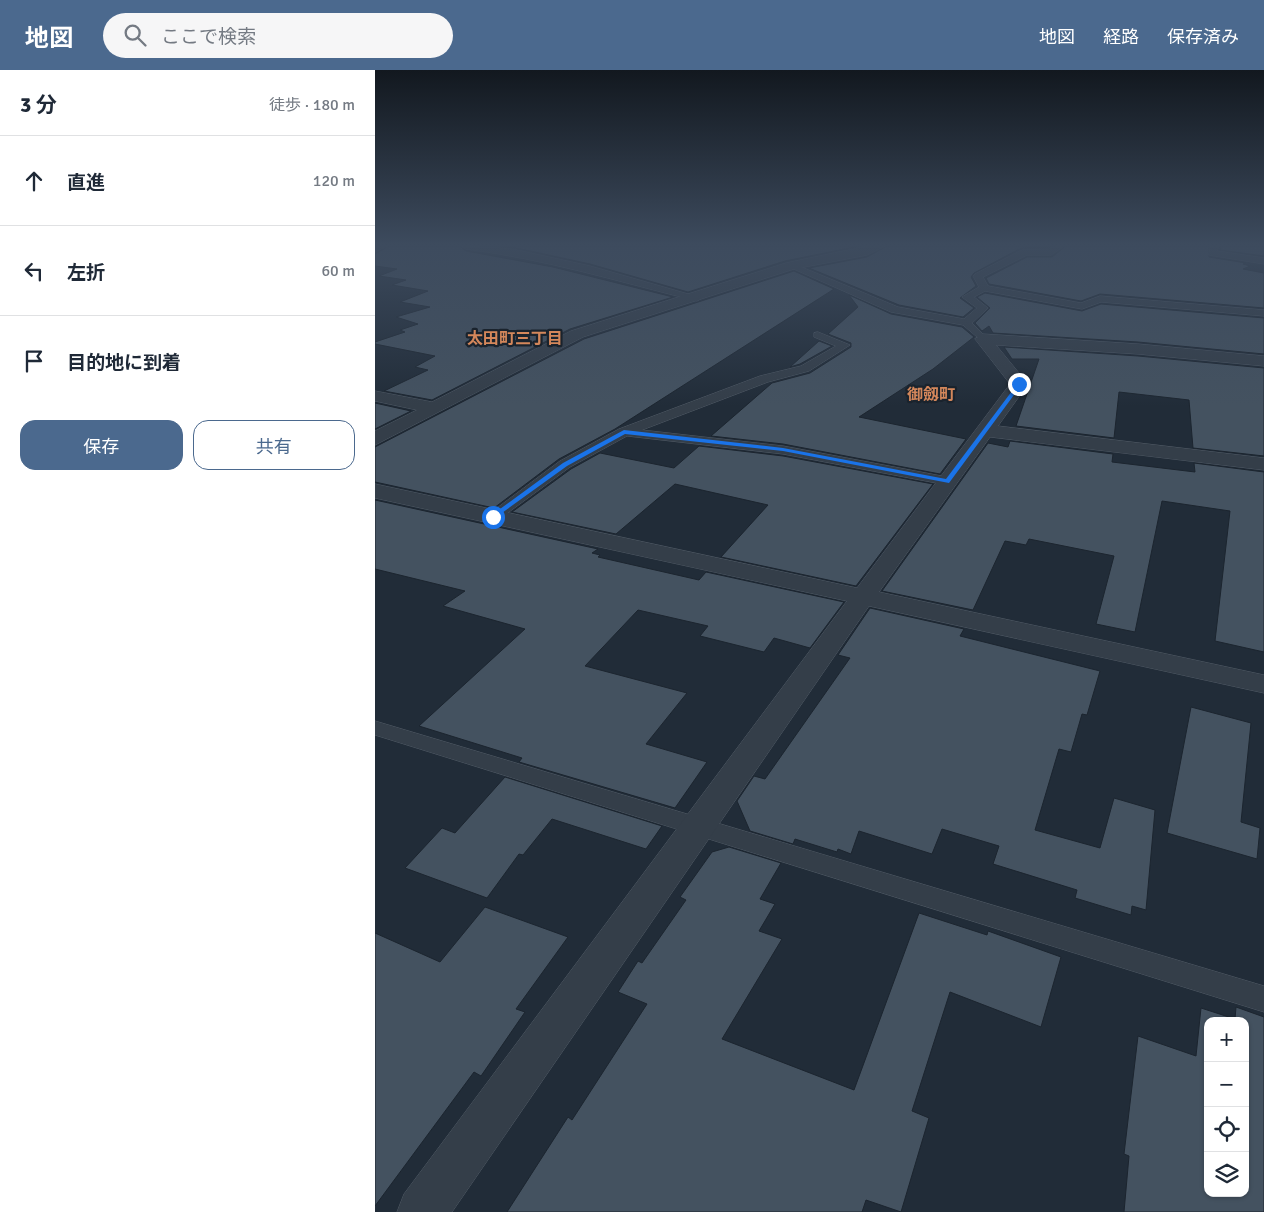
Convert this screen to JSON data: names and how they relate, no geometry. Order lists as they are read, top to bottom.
{
  "districts": ["太田町三丁目", "御劔町"],
  "page": {
    "header": "地図",
    "search": "ここで検索",
    "nav": ["地図", "経路", "保存済み"],
    "heading": ["3 分", "徒歩 · 180 m"],
    "list": [
      ["直進", "120 m"],
      ["左折", "60 m"],
      "目的地に到着"
    ],
    "buttons": ["保存", "共有"],
    "map_buttons": ["+", "−"]
  }
}
